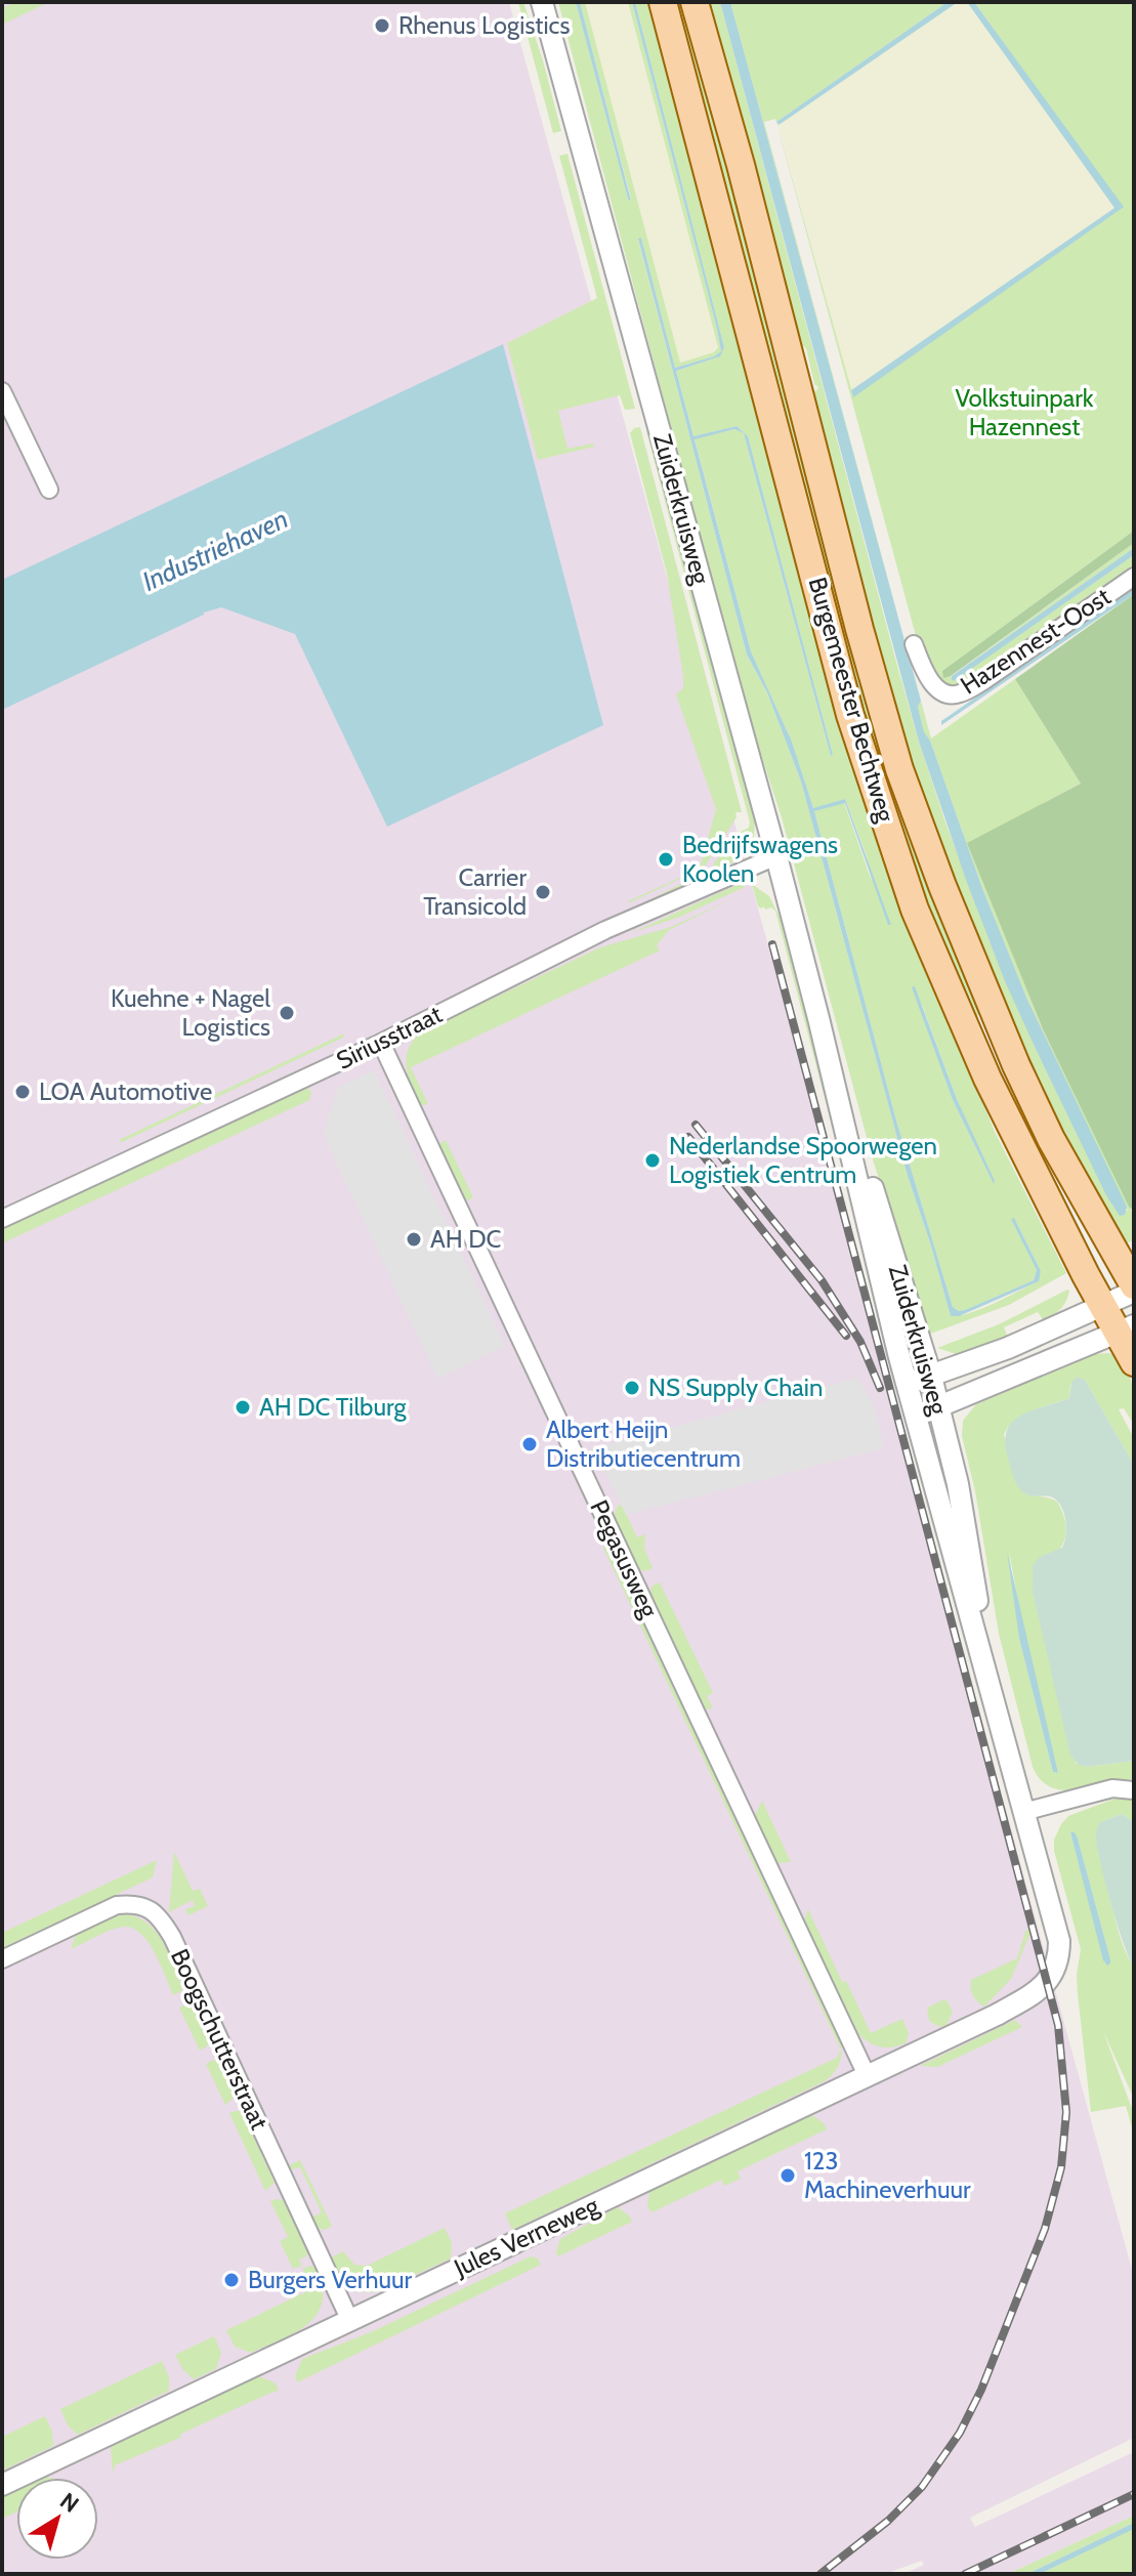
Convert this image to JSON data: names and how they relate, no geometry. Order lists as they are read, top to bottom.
{
  "streets": {
    "main road": ["Burgemeester Bechtweg"],
    "street": [
      "Zuiderkruisweg",
      "Hazennest-Oost",
      "Siriusstraat",
      "Pegasusweg",
      "Boogschutterstraat",
      "Jules Verneweg"
    ]
  },
  "crossings": [
    ["Zuiderkruisweg", "Siriusstraat"],
    ["Zuiderkruisweg", "Jules Verneweg"],
    ["Siriusstraat", "Pegasusweg"],
    ["Pegasusweg", "Jules Verneweg"],
    ["Boogschutterstraat", "Jules Verneweg"]
  ],
  "water": ["Industriehaven"],
  "parks": ["Volkstuinpark Hazennest"],
  "places": [
    "Rhenus Logistics",
    "Bedrijfswagens Koolen",
    "Carrier Transicold",
    "Kuehne + Nagel Logistics",
    "LOA Automotive",
    "Nederlandse Spoorwegen Logistiek Centrum",
    "AH DC",
    "NS Supply Chain",
    "AH DC Tilburg",
    "Albert Heijn Distributiecentrum",
    "123 Machineverhuur",
    "Burgers Verhuur"
  ],
  "north": "top right"
}
